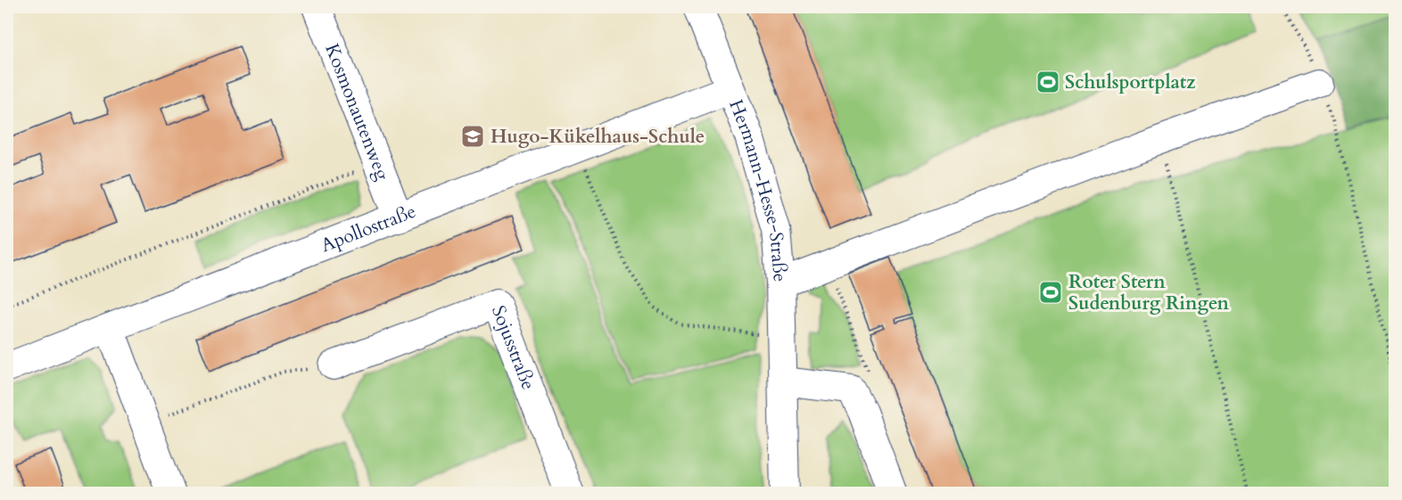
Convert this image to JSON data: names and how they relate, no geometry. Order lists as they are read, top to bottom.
{
  "streets": {
    "street": [
      "Kosmonautenweg",
      "Hermann-Hesse-Straße",
      "Apollostraße",
      "Sojusstraße"
    ]
  },
  "crossings": [
    ["Kosmonautenweg", "Apollostraße"],
    ["Hermann-Hesse-Straße", "Apollostraße"]
  ],
  "places": {
    "sports": ["Schulsportplatz", "Roter Stern Sudenburg Ringen"],
    "school or university": ["Hugo-Kükelhaus-Schule"]
  }
}
